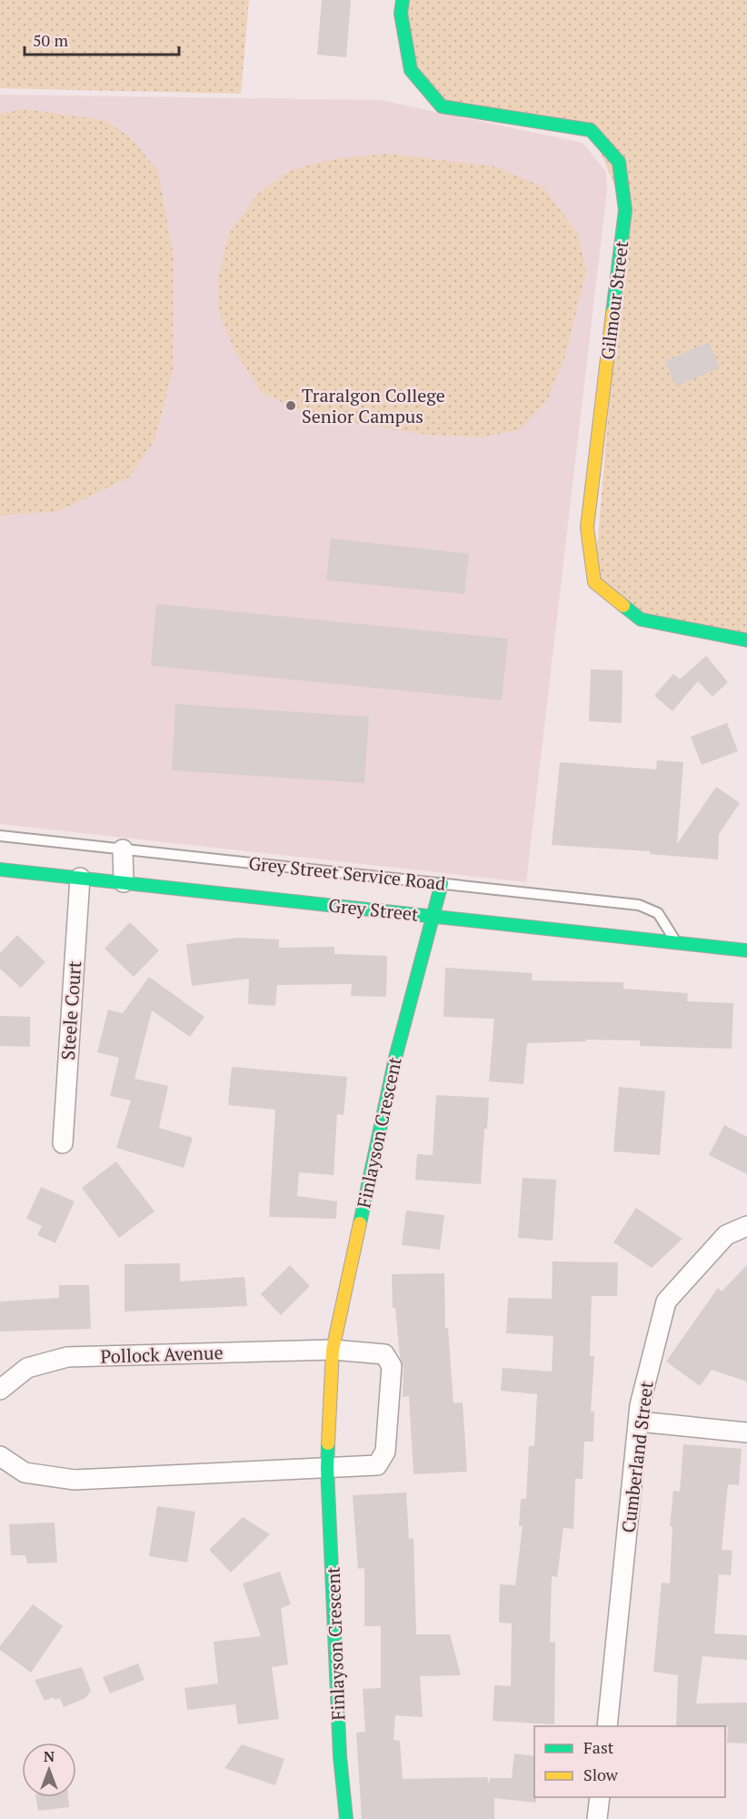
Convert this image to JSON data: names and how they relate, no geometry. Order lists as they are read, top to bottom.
{
  "streets": {
    "street": [
      "Gilmour Street",
      "Grey Street",
      "Steele Court",
      "Finlayson Crescent",
      "Pollock Avenue",
      "Cumberland Street"
    ],
    "lane": ["Grey Street Service Road"]
  },
  "crossings": [
    ["Grey Street Service Road", "Grey Street"],
    ["Grey Street Service Road", "Finlayson Crescent"],
    ["Grey Street", "Steele Court"],
    ["Grey Street", "Finlayson Crescent"],
    ["Finlayson Crescent", "Pollock Avenue"]
  ],
  "places": ["Traralgon College Senior Campus"],
  "legend": ["Fast", "Slow"],
  "scale_bar": "50 m",
  "north": "top"
}
